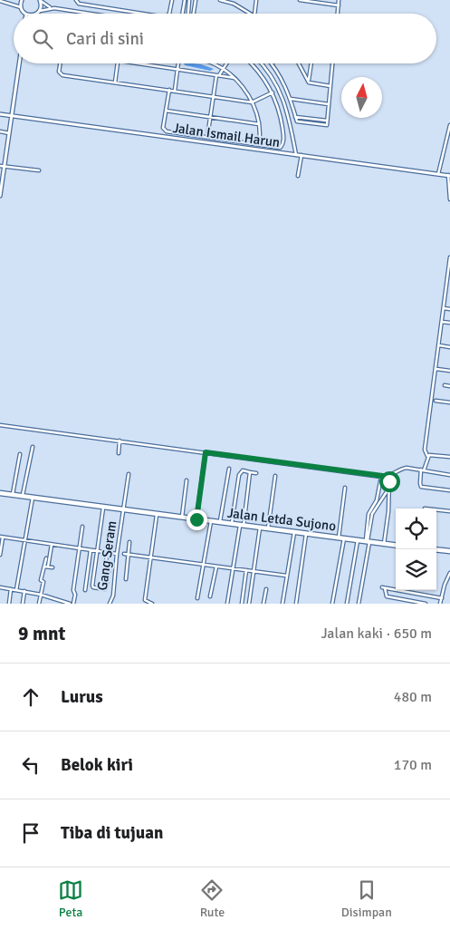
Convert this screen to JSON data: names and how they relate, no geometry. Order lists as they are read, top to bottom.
{
  "streets": {
    "highway": ["Jalan Letda Sujono"],
    "street": ["Jalan Ismail Harun", "Gang Seram"]
  },
  "crossings": [
    ["Jalan Letda Sujono", "Gang Seram"]
  ],
  "north": "top",
  "page": {
    "search": "Cari di sini",
    "heading": ["9 mnt", "Jalan kaki · 650 m"],
    "list": [
      ["Lurus", "480 m"],
      ["Belok kiri", "170 m"],
      "Tiba di tujuan"
    ],
    "nav": ["Peta", "Rute", "Disimpan"]
  }
}
